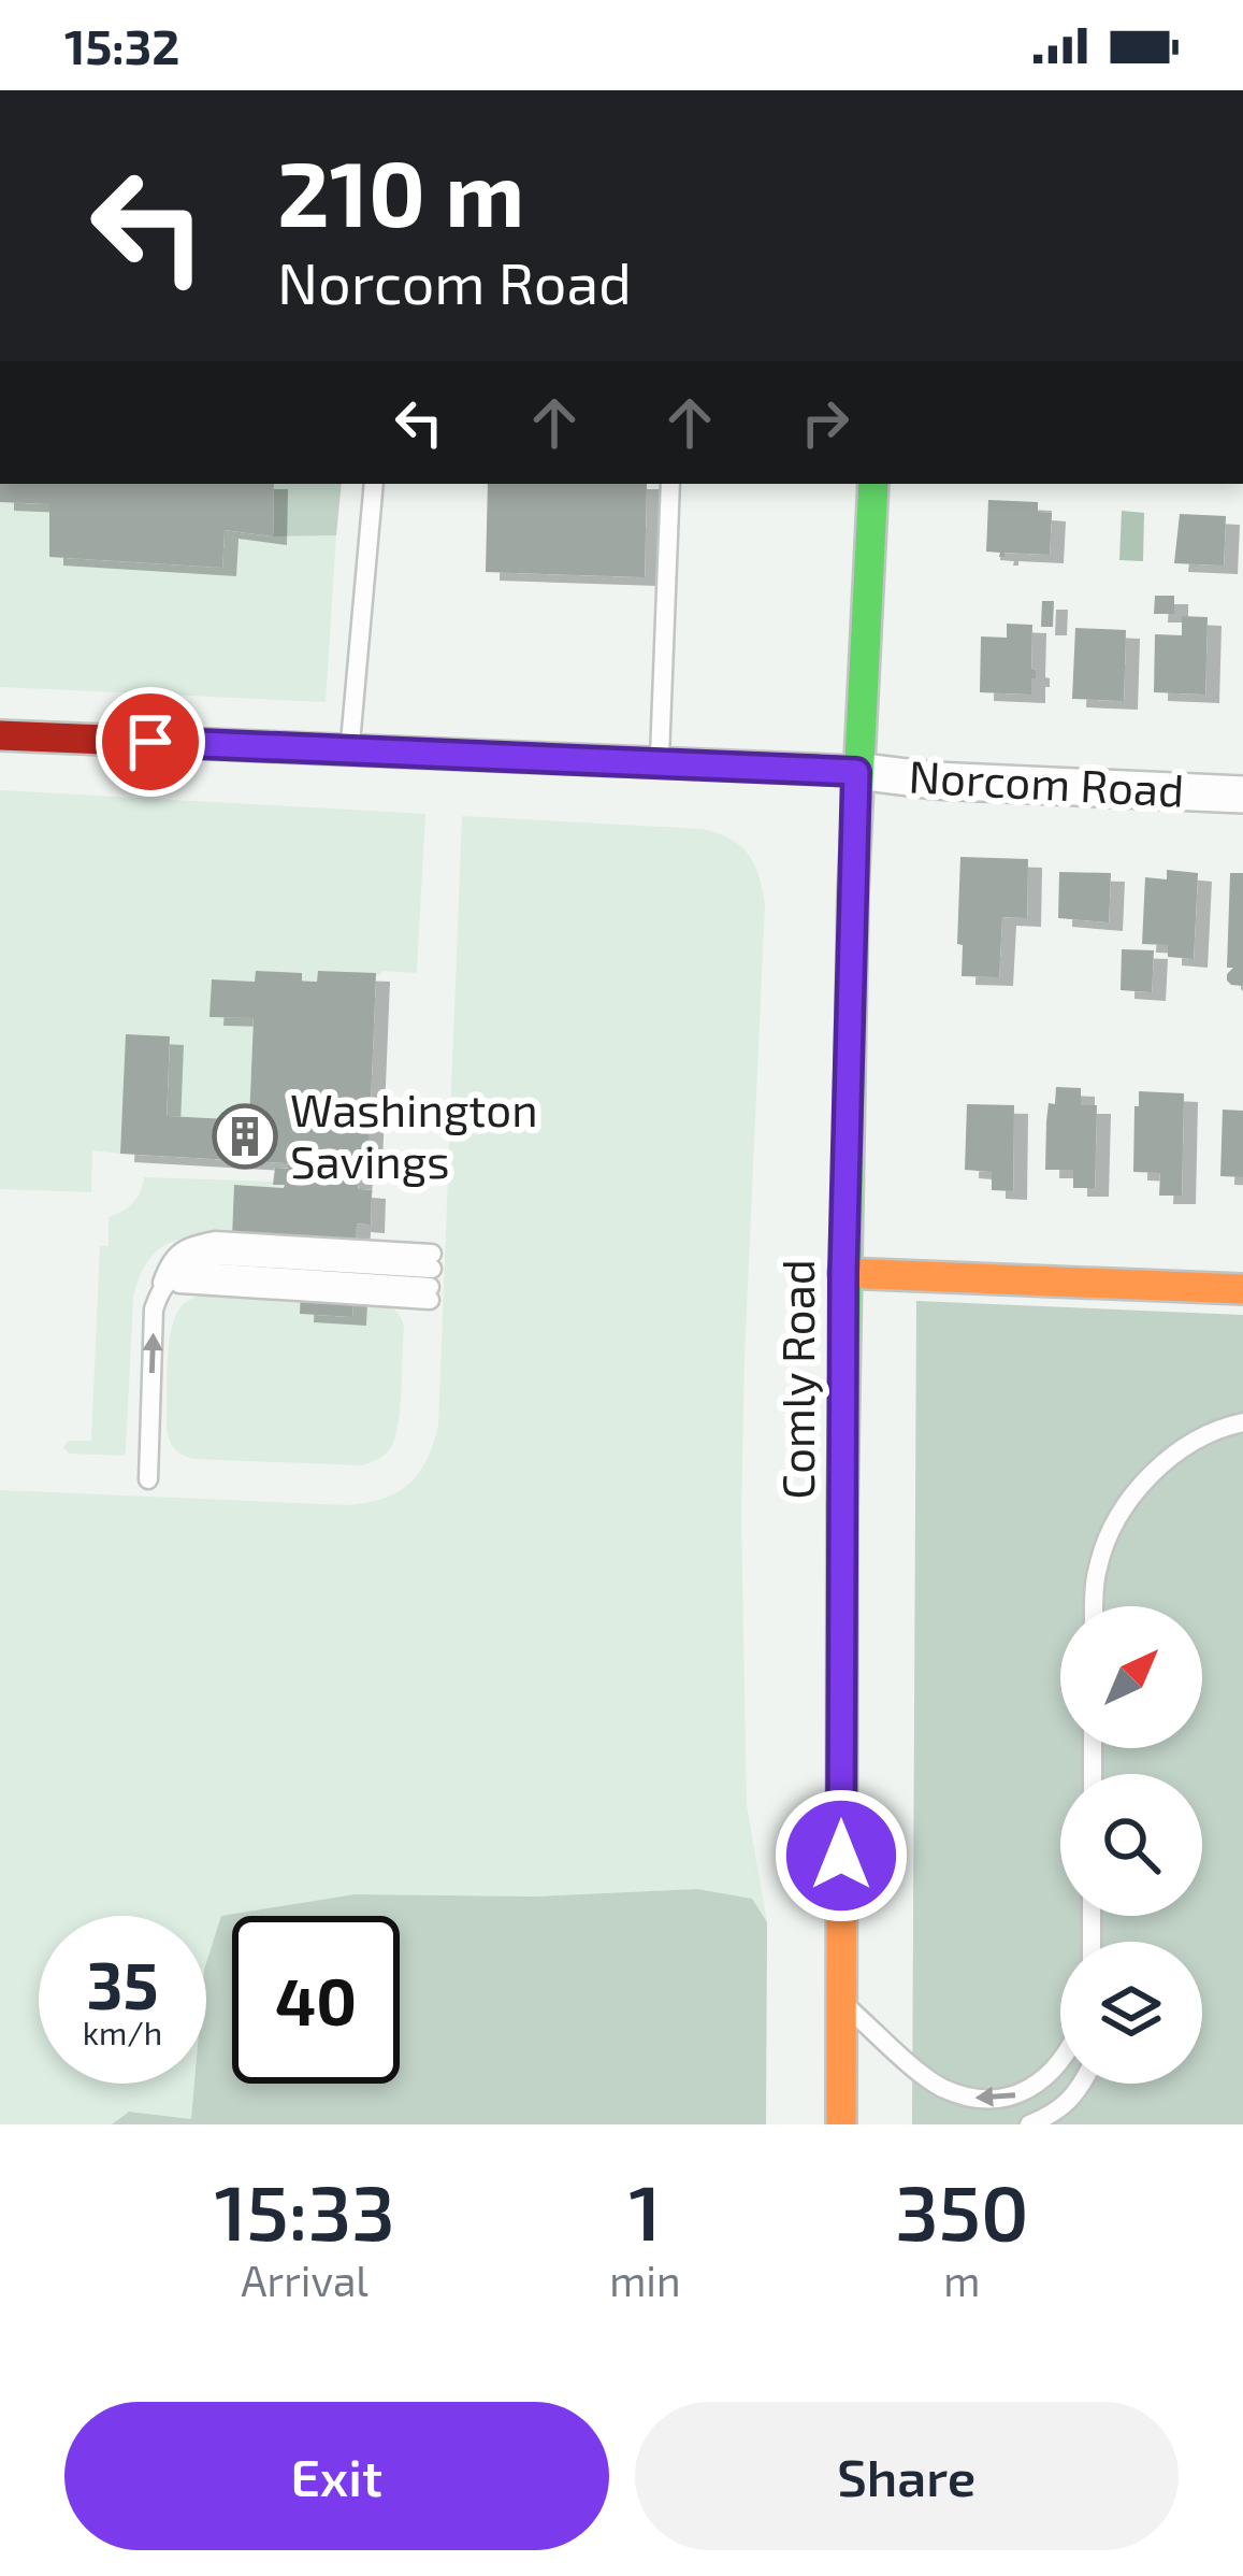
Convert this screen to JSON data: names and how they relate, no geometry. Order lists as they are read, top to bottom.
{
  "streets": {
    "street": ["Norcom Road", "Comly Road"]
  },
  "crossings": [
    ["Norcom Road", "Comly Road"]
  ],
  "places": {
    "building": ["Washington Savings"]
  },
  "north": "top right",
  "page": {
    "status": "15:32",
    "turn": ["210 m", "Norcom Road"],
    "speed": "35 km/h",
    "limit": "40",
    "eta": [
      "15:33",
      "Arrival",
      "1",
      "min",
      "350",
      "m"
    ],
    "buttons": ["Exit", "Share"]
  }
}
